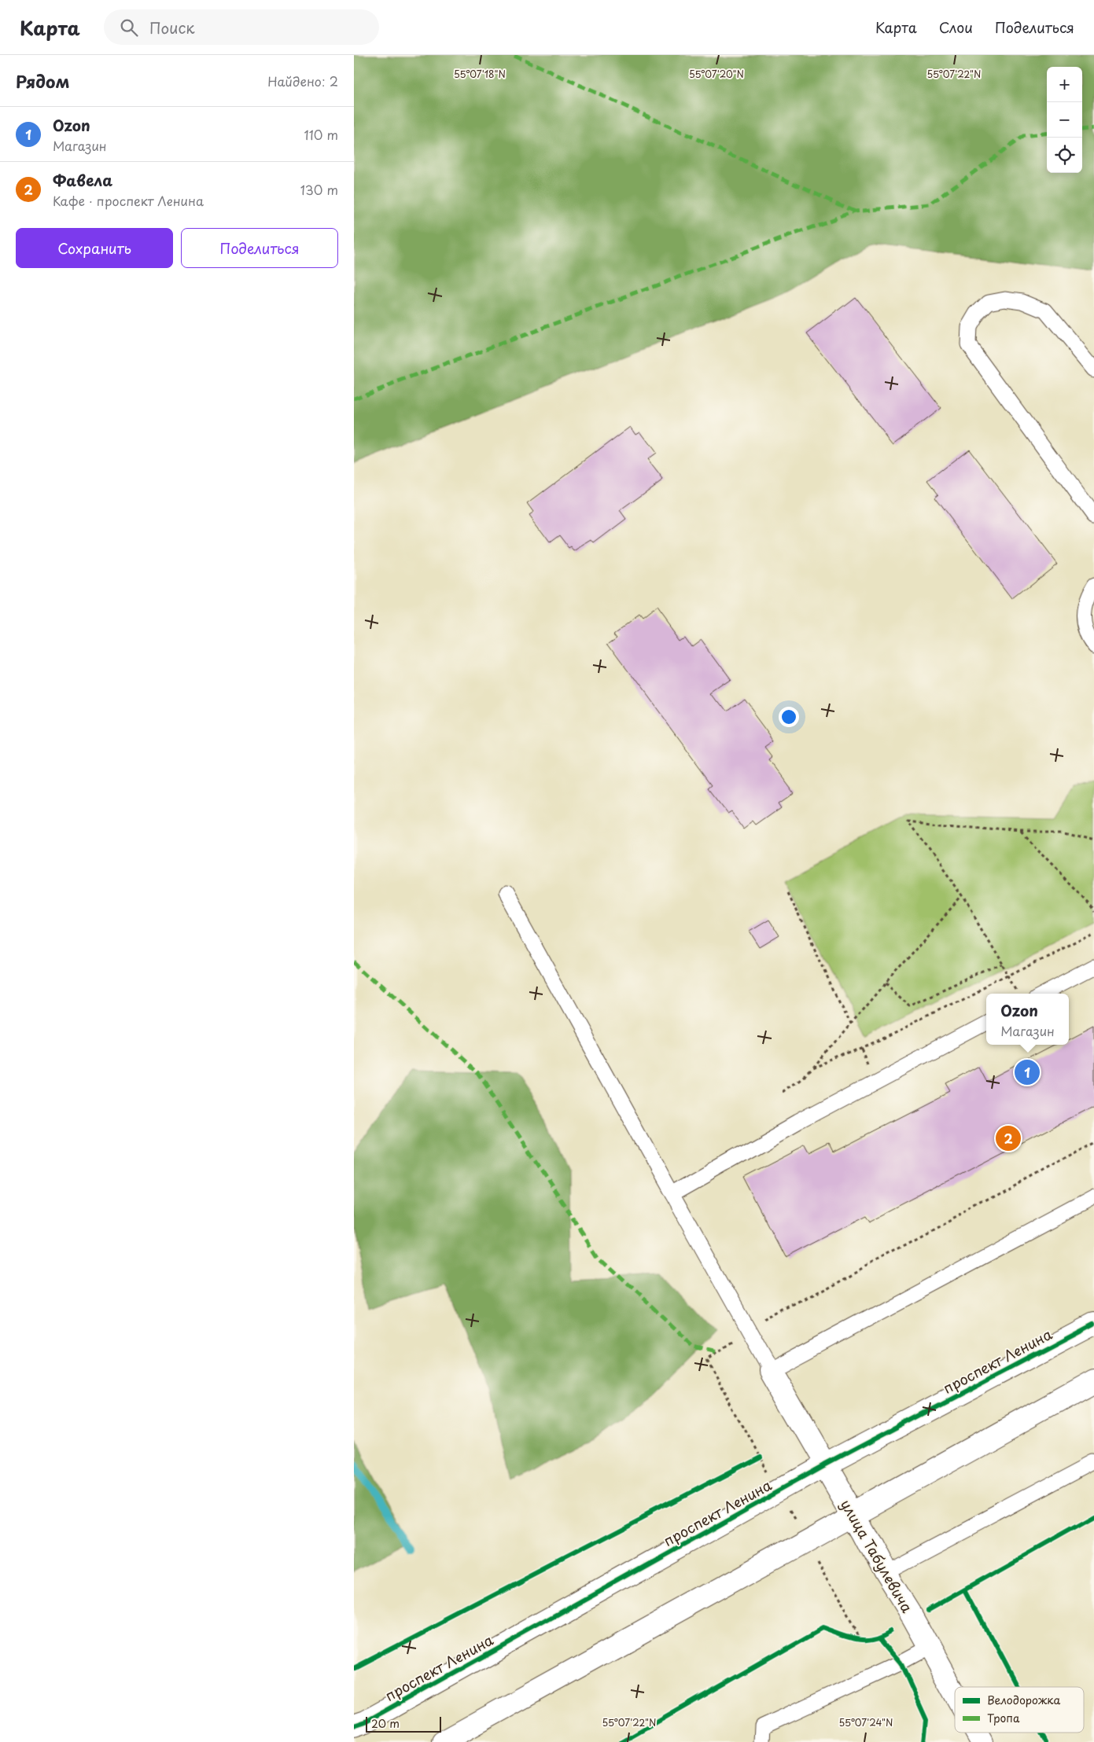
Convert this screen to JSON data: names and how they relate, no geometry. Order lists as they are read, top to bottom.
{
  "streets": {
    "street": ["проспект Ленина", "улица Табулевича"]
  },
  "crossings": [
    ["проспект Ленина", "улица Табулевича"]
  ],
  "legend": ["Велодорожка", "Тропа"],
  "scale_bar": "20 m",
  "page": {
    "header": "Карта",
    "search": "Поиск",
    "nav": ["Карта", "Слои", "Поделиться"],
    "heading": ["Рядом", "Найдено: 2"],
    "map_buttons": ["+", "−"],
    "list": [
      {
        "mark": "1",
        "name": "Ozon",
        "note": "Магазин",
        "value": "110 m"
      },
      {
        "mark": "2",
        "name": "Фавела",
        "note": "Кафе · проспект Ленина",
        "value": "130 m"
      }
    ],
    "buttons": ["Сохранить", "Поделиться"],
    "popup": ["Ozon", "Магазин"],
    "pins": ["1", "2"],
    "scale": "20 m"
  },
  "coordinates": [
    "55°07'18\"N",
    "55°07'20\"N",
    "55°07'22\"N",
    "55°07'24\"N"
  ]
}
